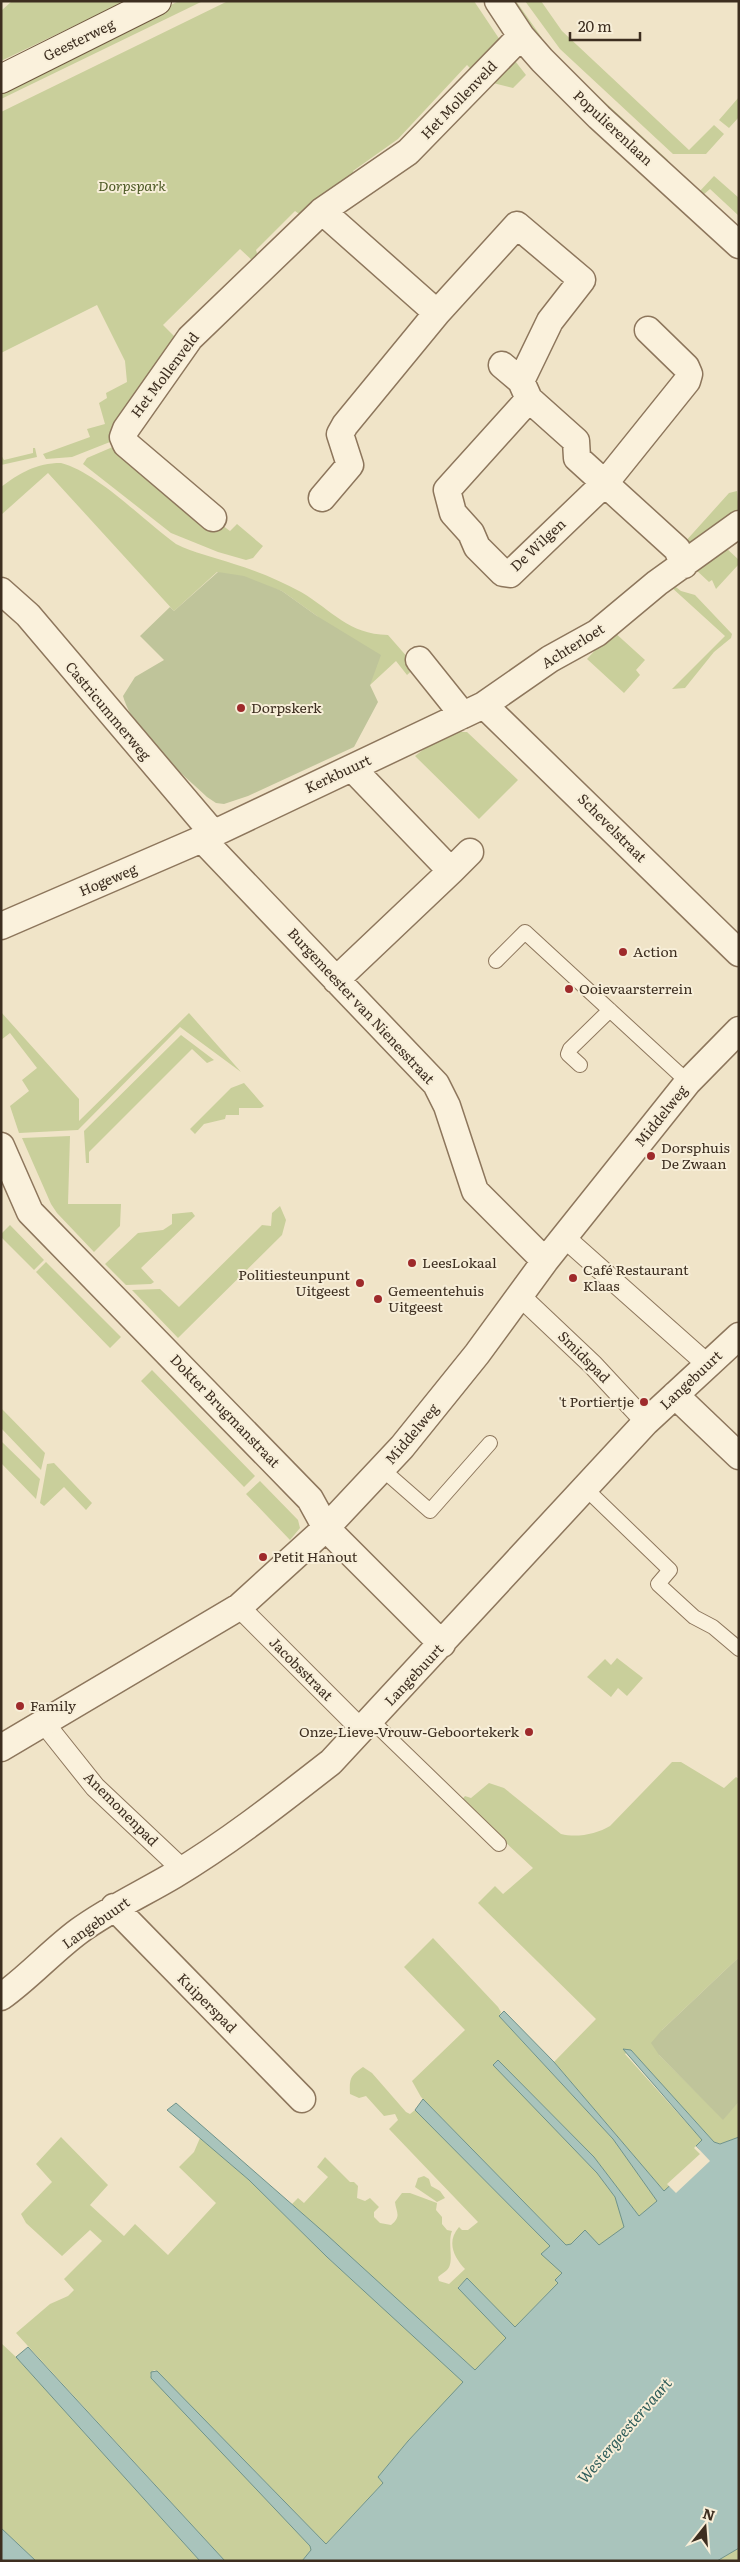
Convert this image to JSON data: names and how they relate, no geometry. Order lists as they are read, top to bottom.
{
  "streets": {
    "main road": ["Geesterweg"],
    "street": [
      "Het Mollenveld",
      "Populierenlaan",
      "De Wilgen",
      "Achterloet",
      "Castricummerweg",
      "Kerkbuurt",
      "Schevelstraat",
      "Hogeweg",
      "Burgemeester van Nienesstraat",
      "Middelweg",
      "Smidspad",
      "Langebuurt",
      "Dokter Brugmanstraat",
      "Jacobsstraat",
      "Anemonenpad",
      "Kuiperspad"
    ]
  },
  "crossings": [
    ["Het Mollenveld", "Populierenlaan"],
    ["Achterloet", "Kerkbuurt"],
    ["Achterloet", "Schevelstraat"],
    ["Castricummerweg", "Kerkbuurt"],
    ["Castricummerweg", "Hogeweg"],
    ["Castricummerweg", "Burgemeester van Nienesstraat"],
    ["Kerkbuurt", "Schevelstraat"],
    ["Kerkbuurt", "Hogeweg"],
    ["Kerkbuurt", "Burgemeester van Nienesstraat"],
    ["Hogeweg", "Burgemeester van Nienesstraat"],
    ["Burgemeester van Nienesstraat", "Middelweg"],
    ["Middelweg", "Smidspad"],
    ["Middelweg", "Dokter Brugmanstraat"],
    ["Middelweg", "Jacobsstraat"],
    ["Middelweg", "Anemonenpad"],
    ["Smidspad", "Langebuurt"],
    ["Langebuurt", "Dokter Brugmanstraat"],
    ["Langebuurt", "Jacobsstraat"],
    ["Langebuurt", "Anemonenpad"],
    ["Langebuurt", "Kuiperspad"]
  ],
  "water": ["Westergeestervaart"],
  "parks": ["Dorpspark"],
  "places": [
    "Dorpskerk",
    "Action",
    "Ooievaarsterrein",
    "Dorsphuis De Zwaan",
    "LeesLokaal",
    "Café Restaurant Klaas",
    "Politiesteunpunt Uitgeest",
    "Gemeentehuis Uitgeest",
    "'t Portiertje",
    "Petit Hanout",
    "Family",
    "Onze-Lieve-Vrouw-Geboortekerk"
  ],
  "scale_bar": "20 m",
  "north": "top"
}
